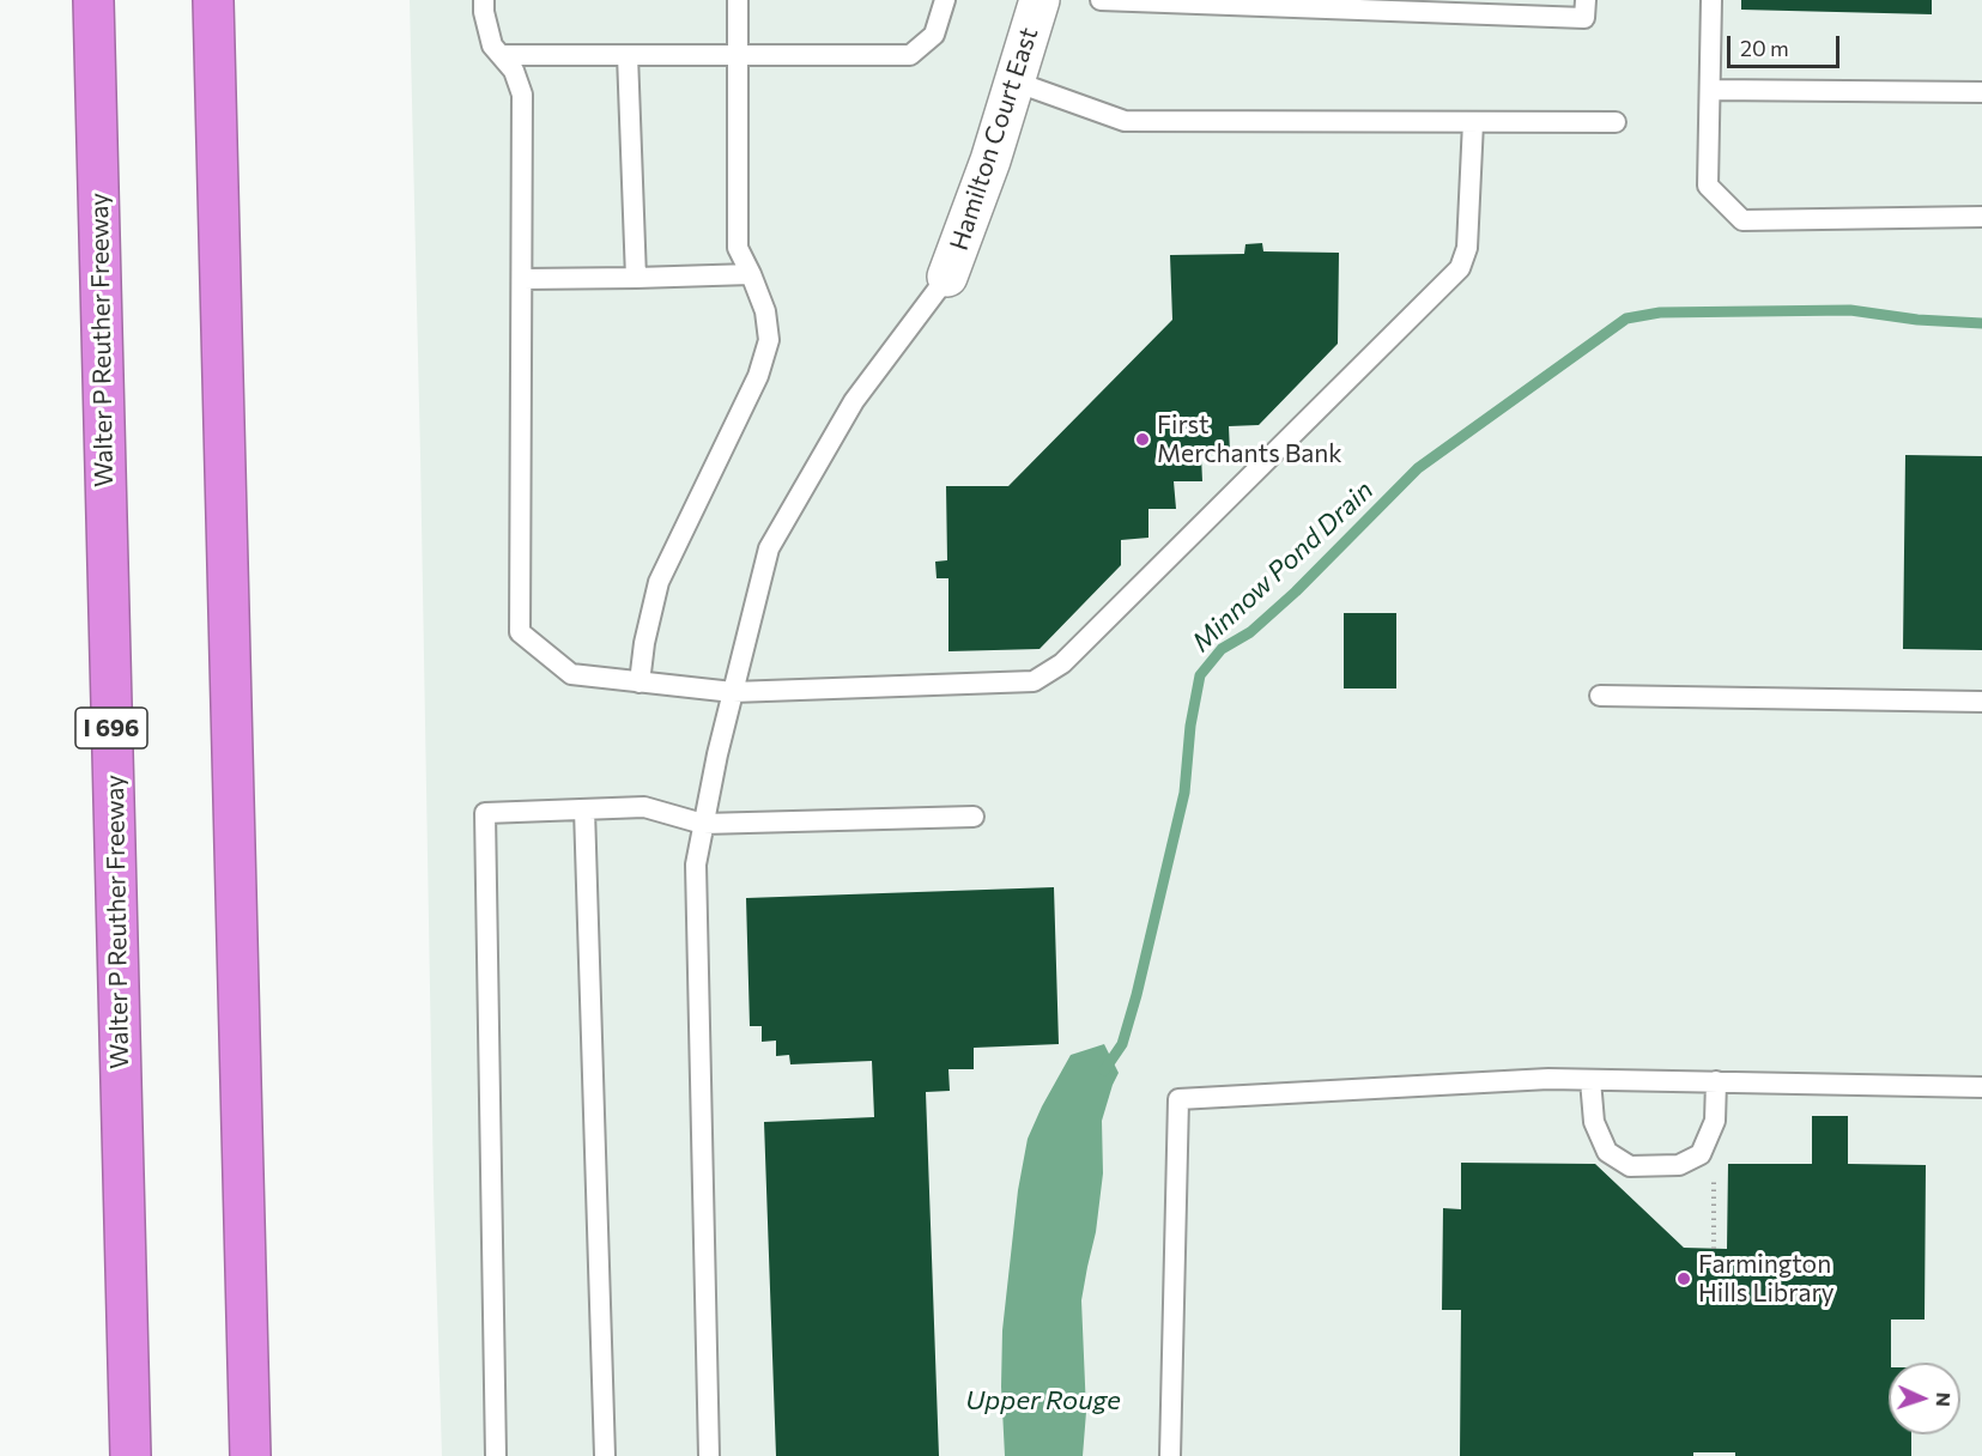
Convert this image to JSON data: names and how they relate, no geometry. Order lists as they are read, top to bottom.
{
  "streets": {
    "highway": ["Walter P Reuther Freeway", "I 696"],
    "street": ["Hamilton Court East"]
  },
  "water": ["Minnow Pond Drain", "Upper Rouge"],
  "places": ["First Merchants Bank", "Farmington Hills Library"],
  "scale_bar": "20 m",
  "north": "right"
}
